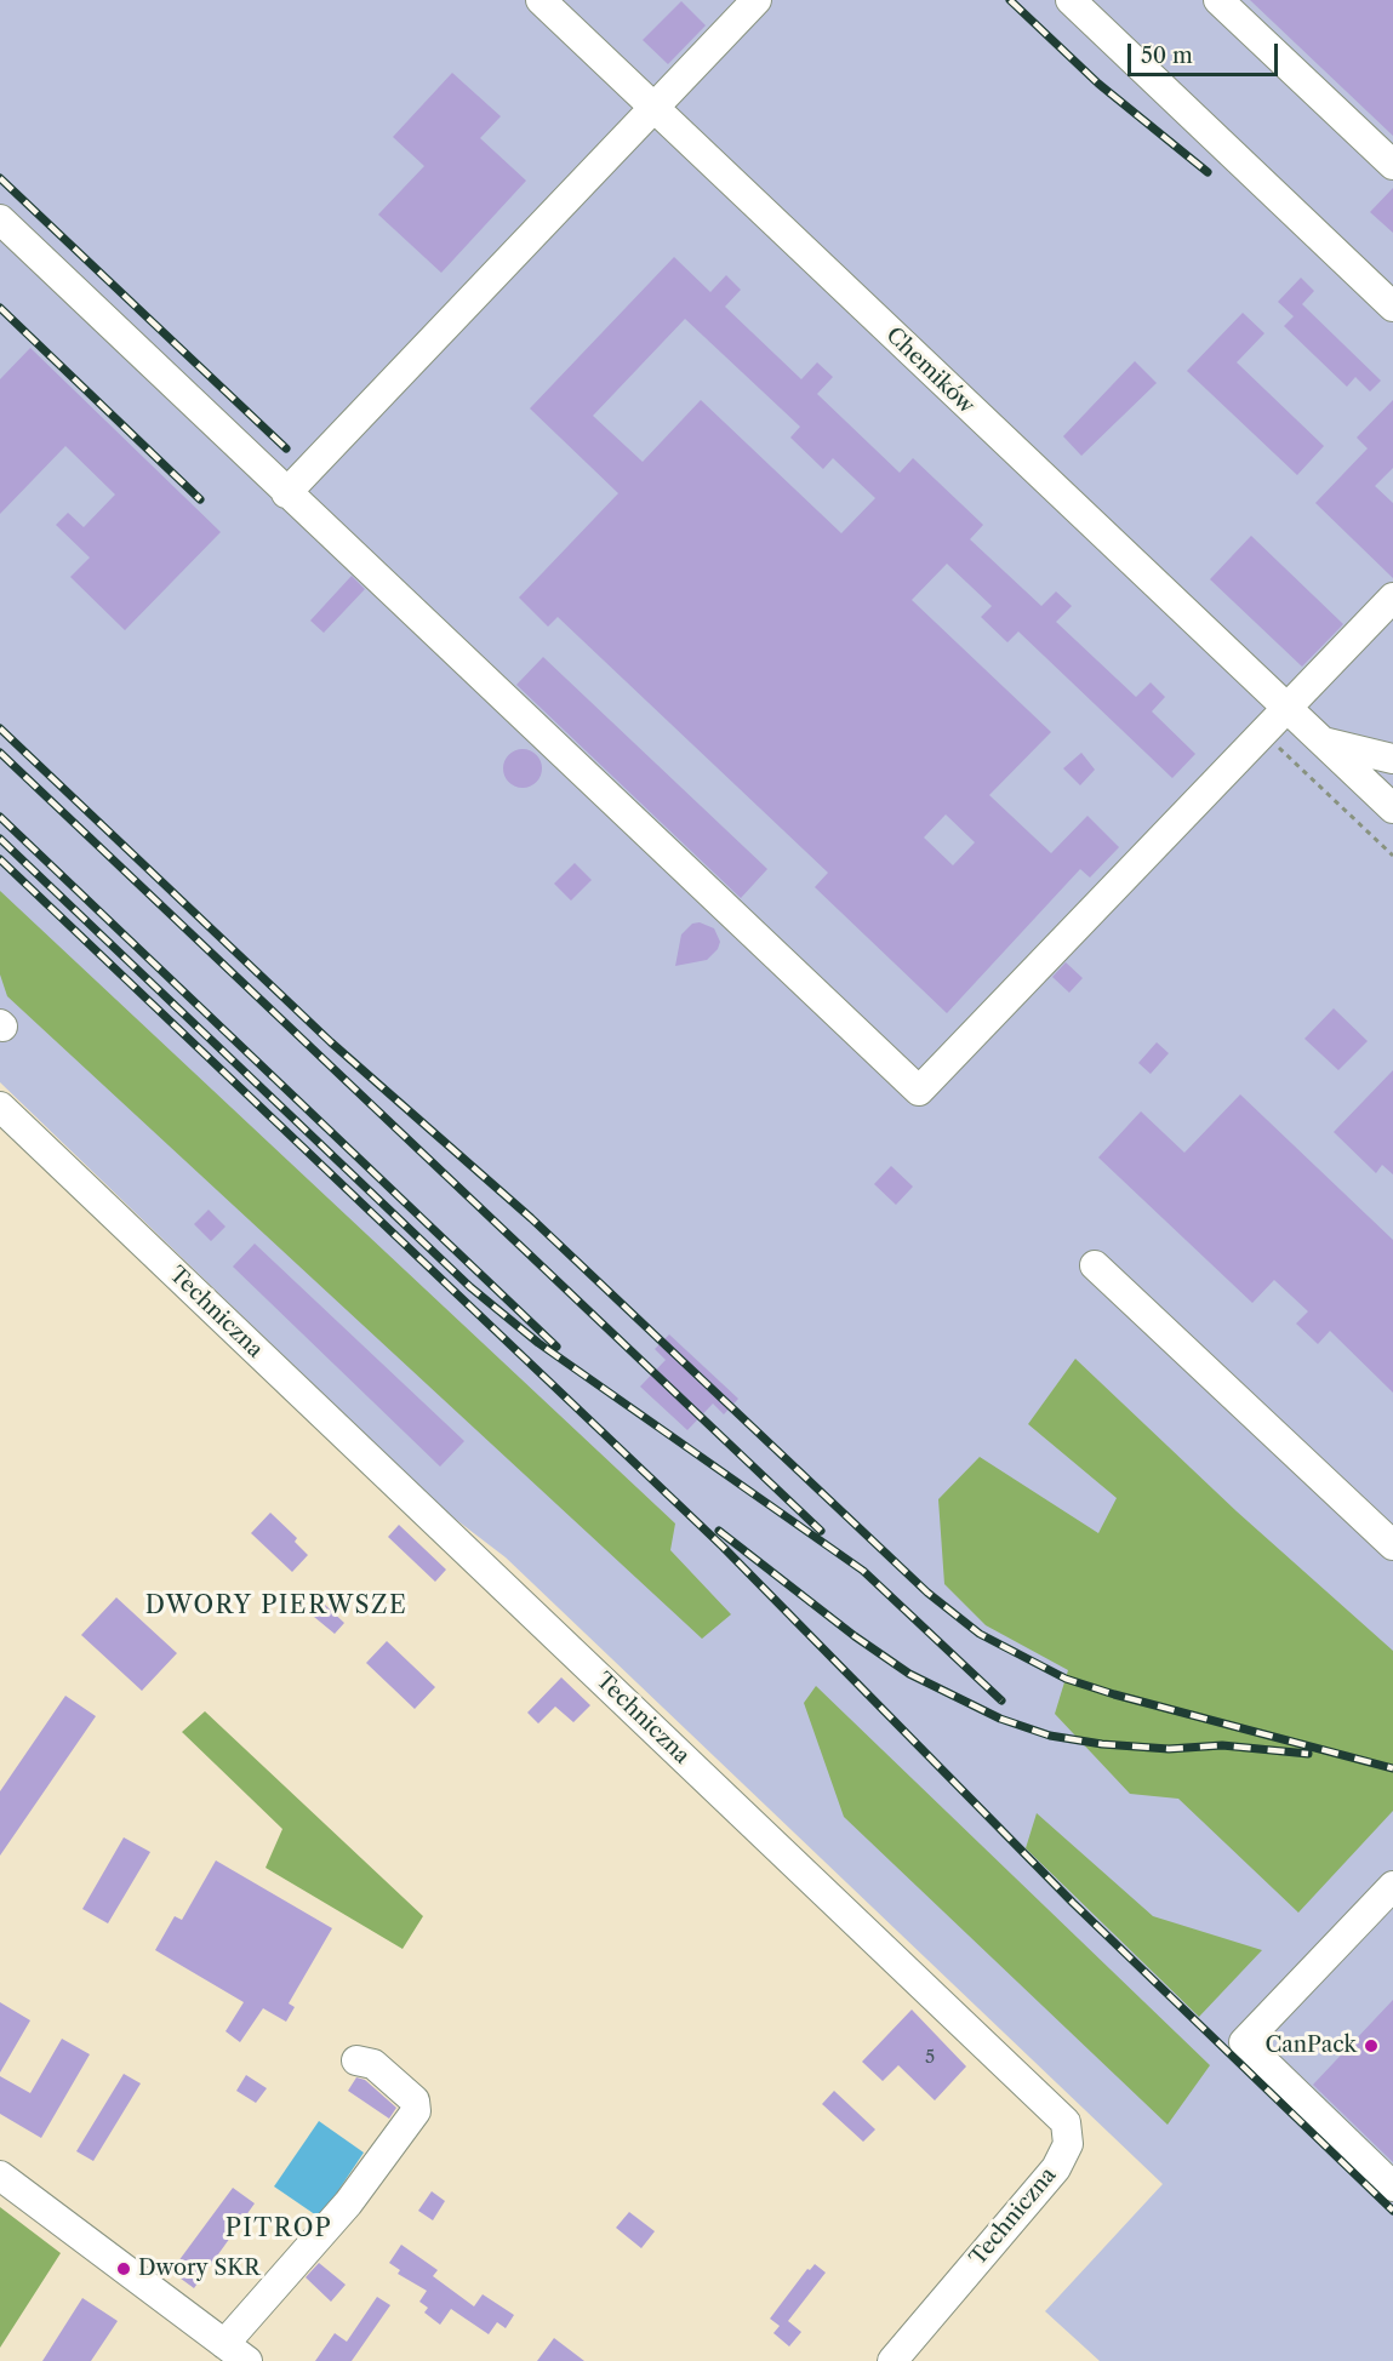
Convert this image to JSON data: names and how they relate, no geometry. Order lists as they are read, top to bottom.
{
  "streets": {
    "street": ["Chemików", "Techniczna"]
  },
  "districts": ["DWORY PIERWSZE", "PITROP"],
  "places": ["CanPack", "Dwory SKR"],
  "house_numbers": ["5"],
  "scale_bar": "50 m"
}
